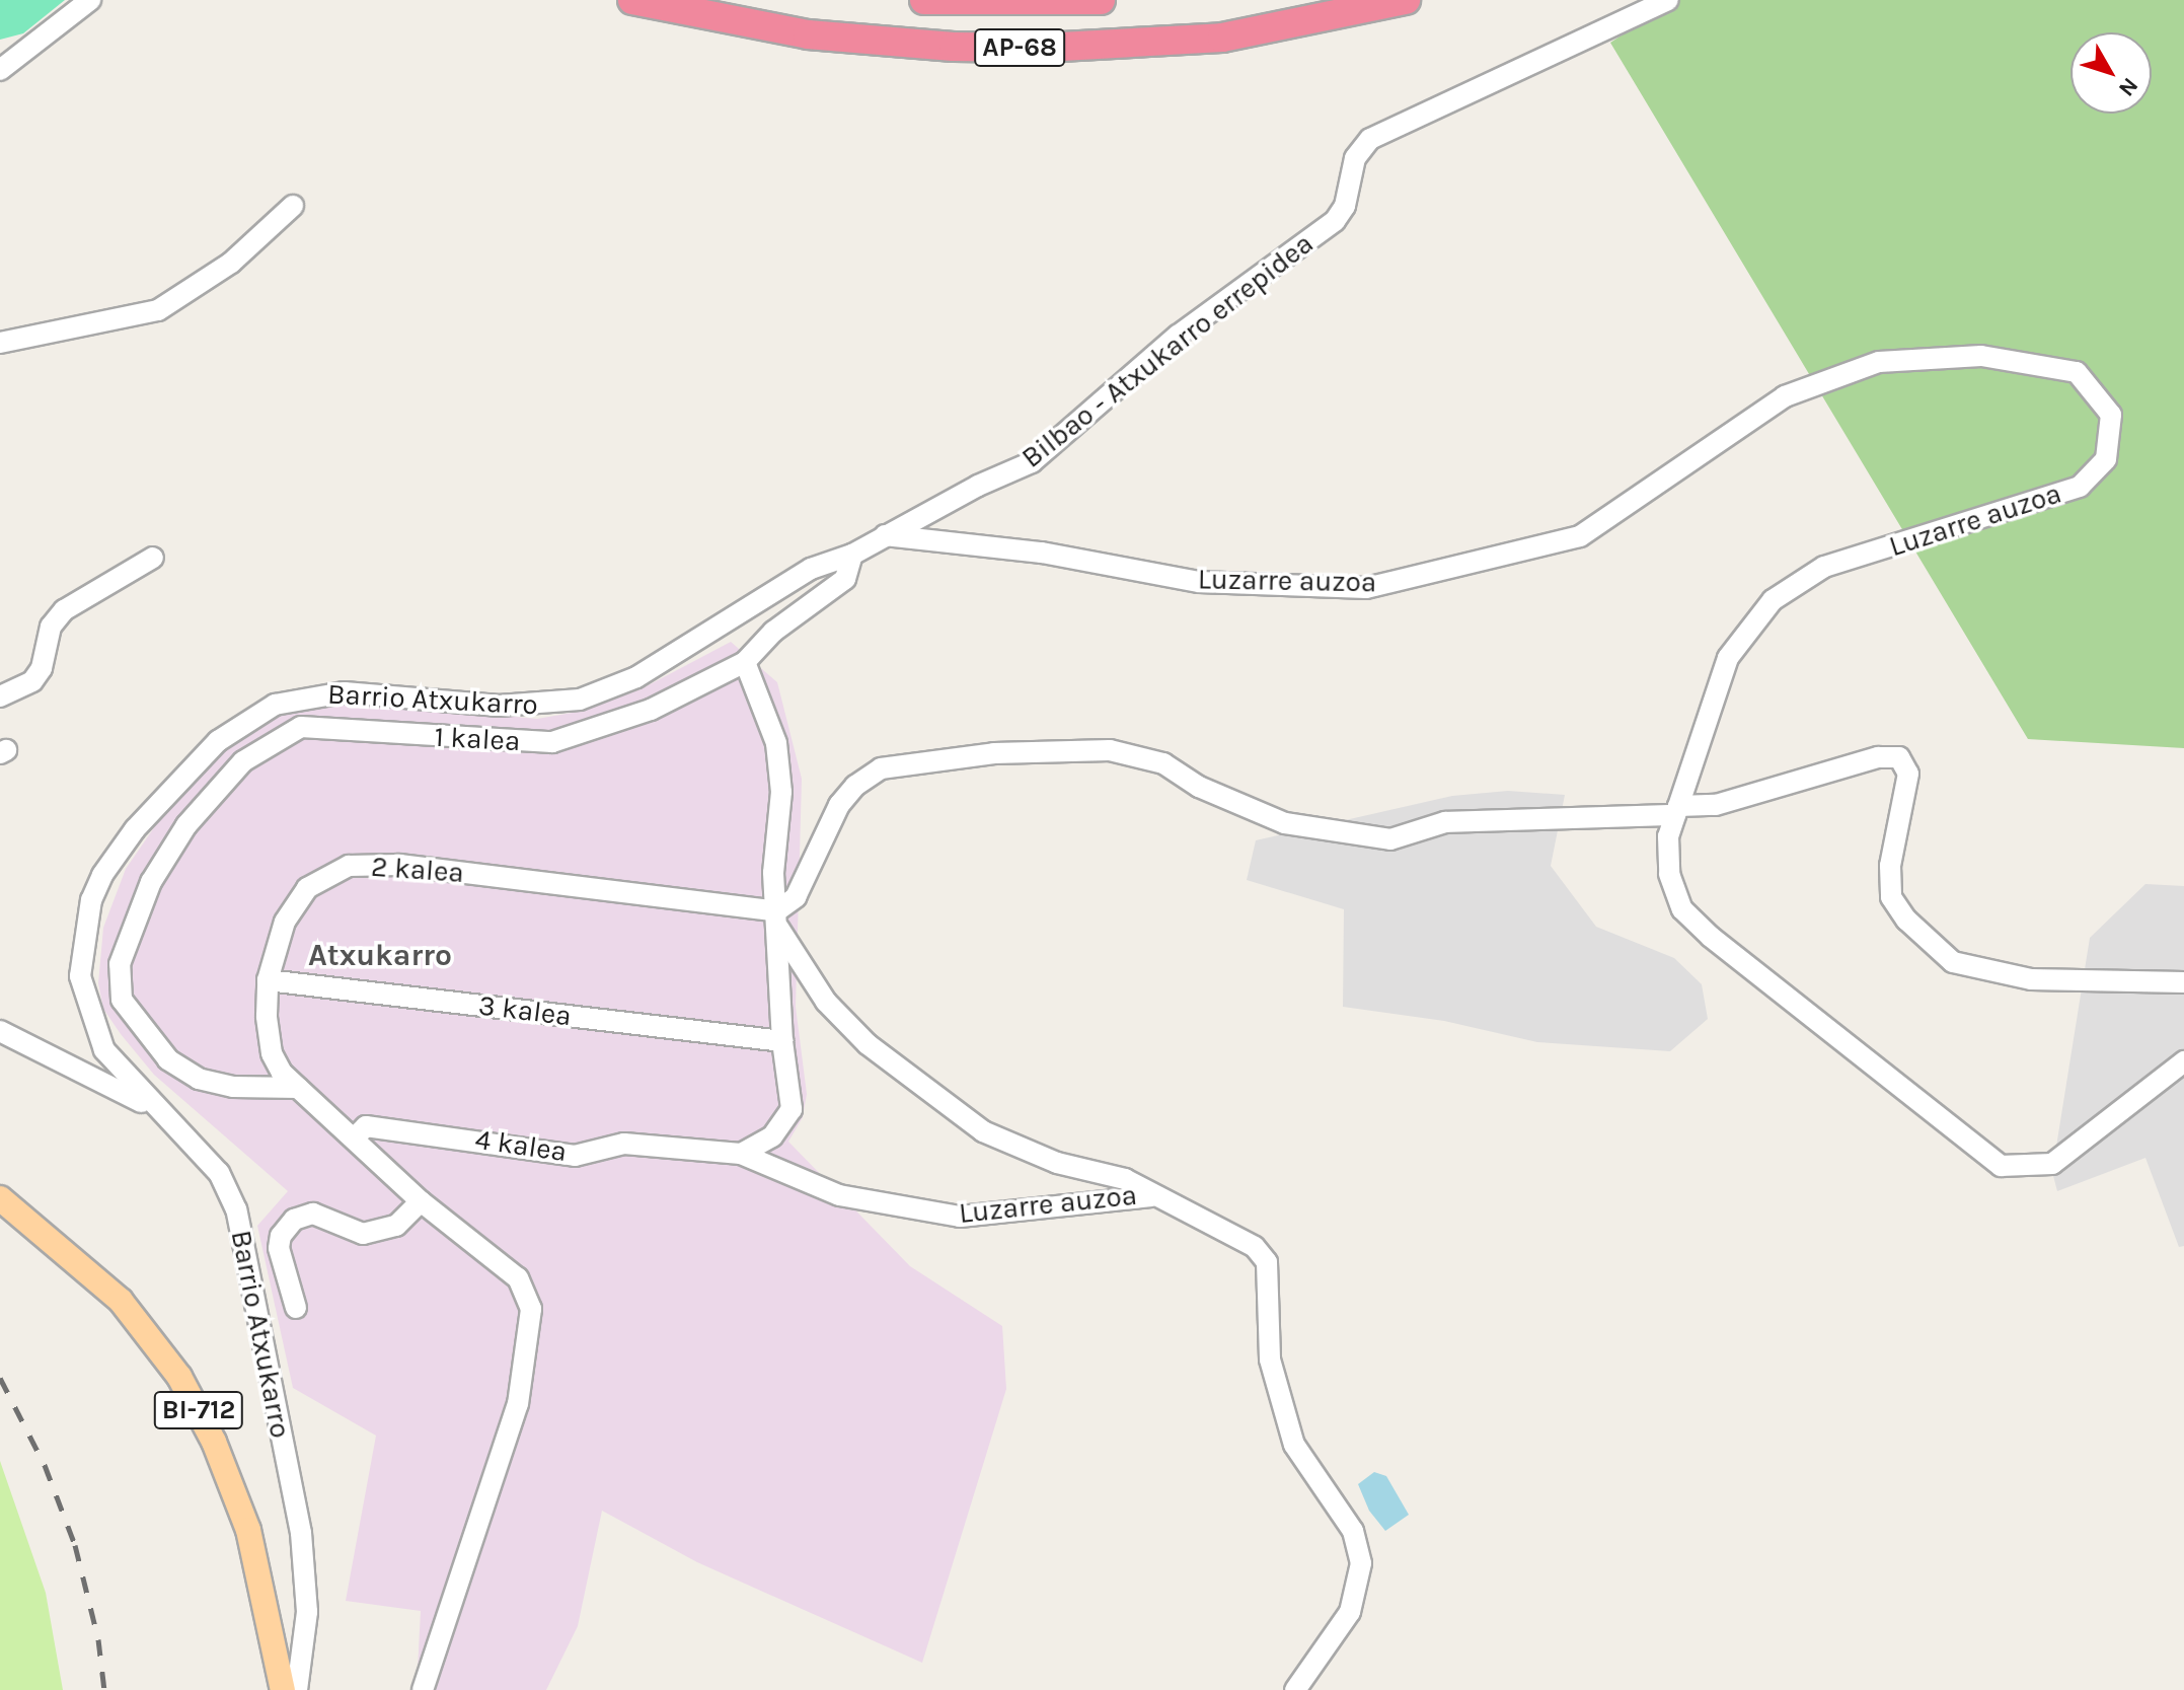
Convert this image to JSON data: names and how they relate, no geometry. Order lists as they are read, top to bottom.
{
  "streets": {
    "highway": ["AP-68"],
    "main road": ["BI-712"],
    "street": [
      "Bilbao - Atxukarro errepidea",
      "Luzarre auzoa",
      "Barrio Atxukarro",
      "1 kalea",
      "2 kalea",
      "3 kalea",
      "4 kalea"
    ]
  },
  "crossings": [
    ["Bilbao - Atxukarro errepidea", "Luzarre auzoa"],
    ["Bilbao - Atxukarro errepidea", "Barrio Atxukarro"],
    ["Luzarre auzoa", "2 kalea"],
    ["Luzarre auzoa", "4 kalea"],
    ["1 kalea", "2 kalea"],
    ["2 kalea", "3 kalea"],
    ["2 kalea", "4 kalea"]
  ],
  "districts": ["Atxukarro"],
  "north": "bottom right"
}
